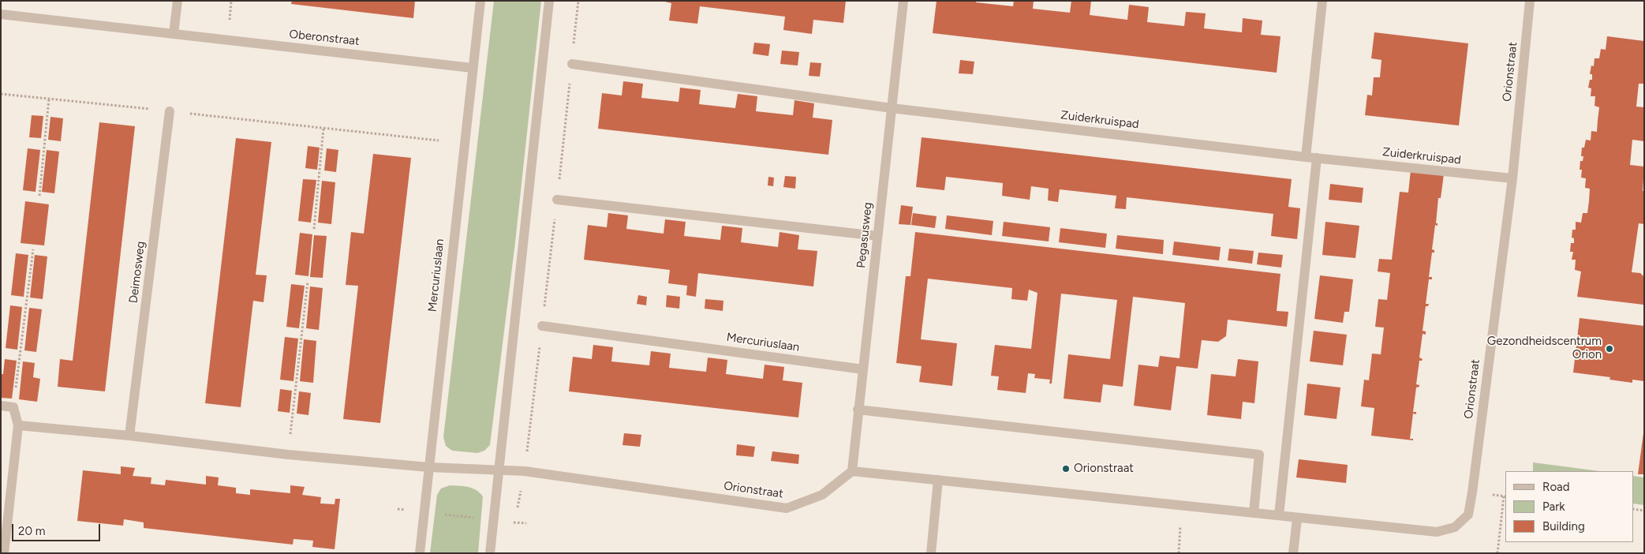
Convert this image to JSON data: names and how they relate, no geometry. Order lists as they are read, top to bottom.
{
  "streets": {
    "street": [
      "Oberonstraat",
      "Orionstraat",
      "Zuiderkruispad",
      "Pegasusweg",
      "Deimosweg",
      "Mercuriuslaan"
    ]
  },
  "crossings": [
    ["Oberonstraat", "Mercuriuslaan"],
    ["Orionstraat", "Zuiderkruispad"],
    ["Orionstraat", "Pegasusweg"],
    ["Orionstraat", "Mercuriuslaan"],
    ["Zuiderkruispad", "Pegasusweg"],
    ["Pegasusweg", "Mercuriuslaan"]
  ],
  "places": ["Gezondheidscentrum Orion", "Orionstraat"],
  "legend": ["Road", "Park", "Building"],
  "scale_bar": "20 m"
}
